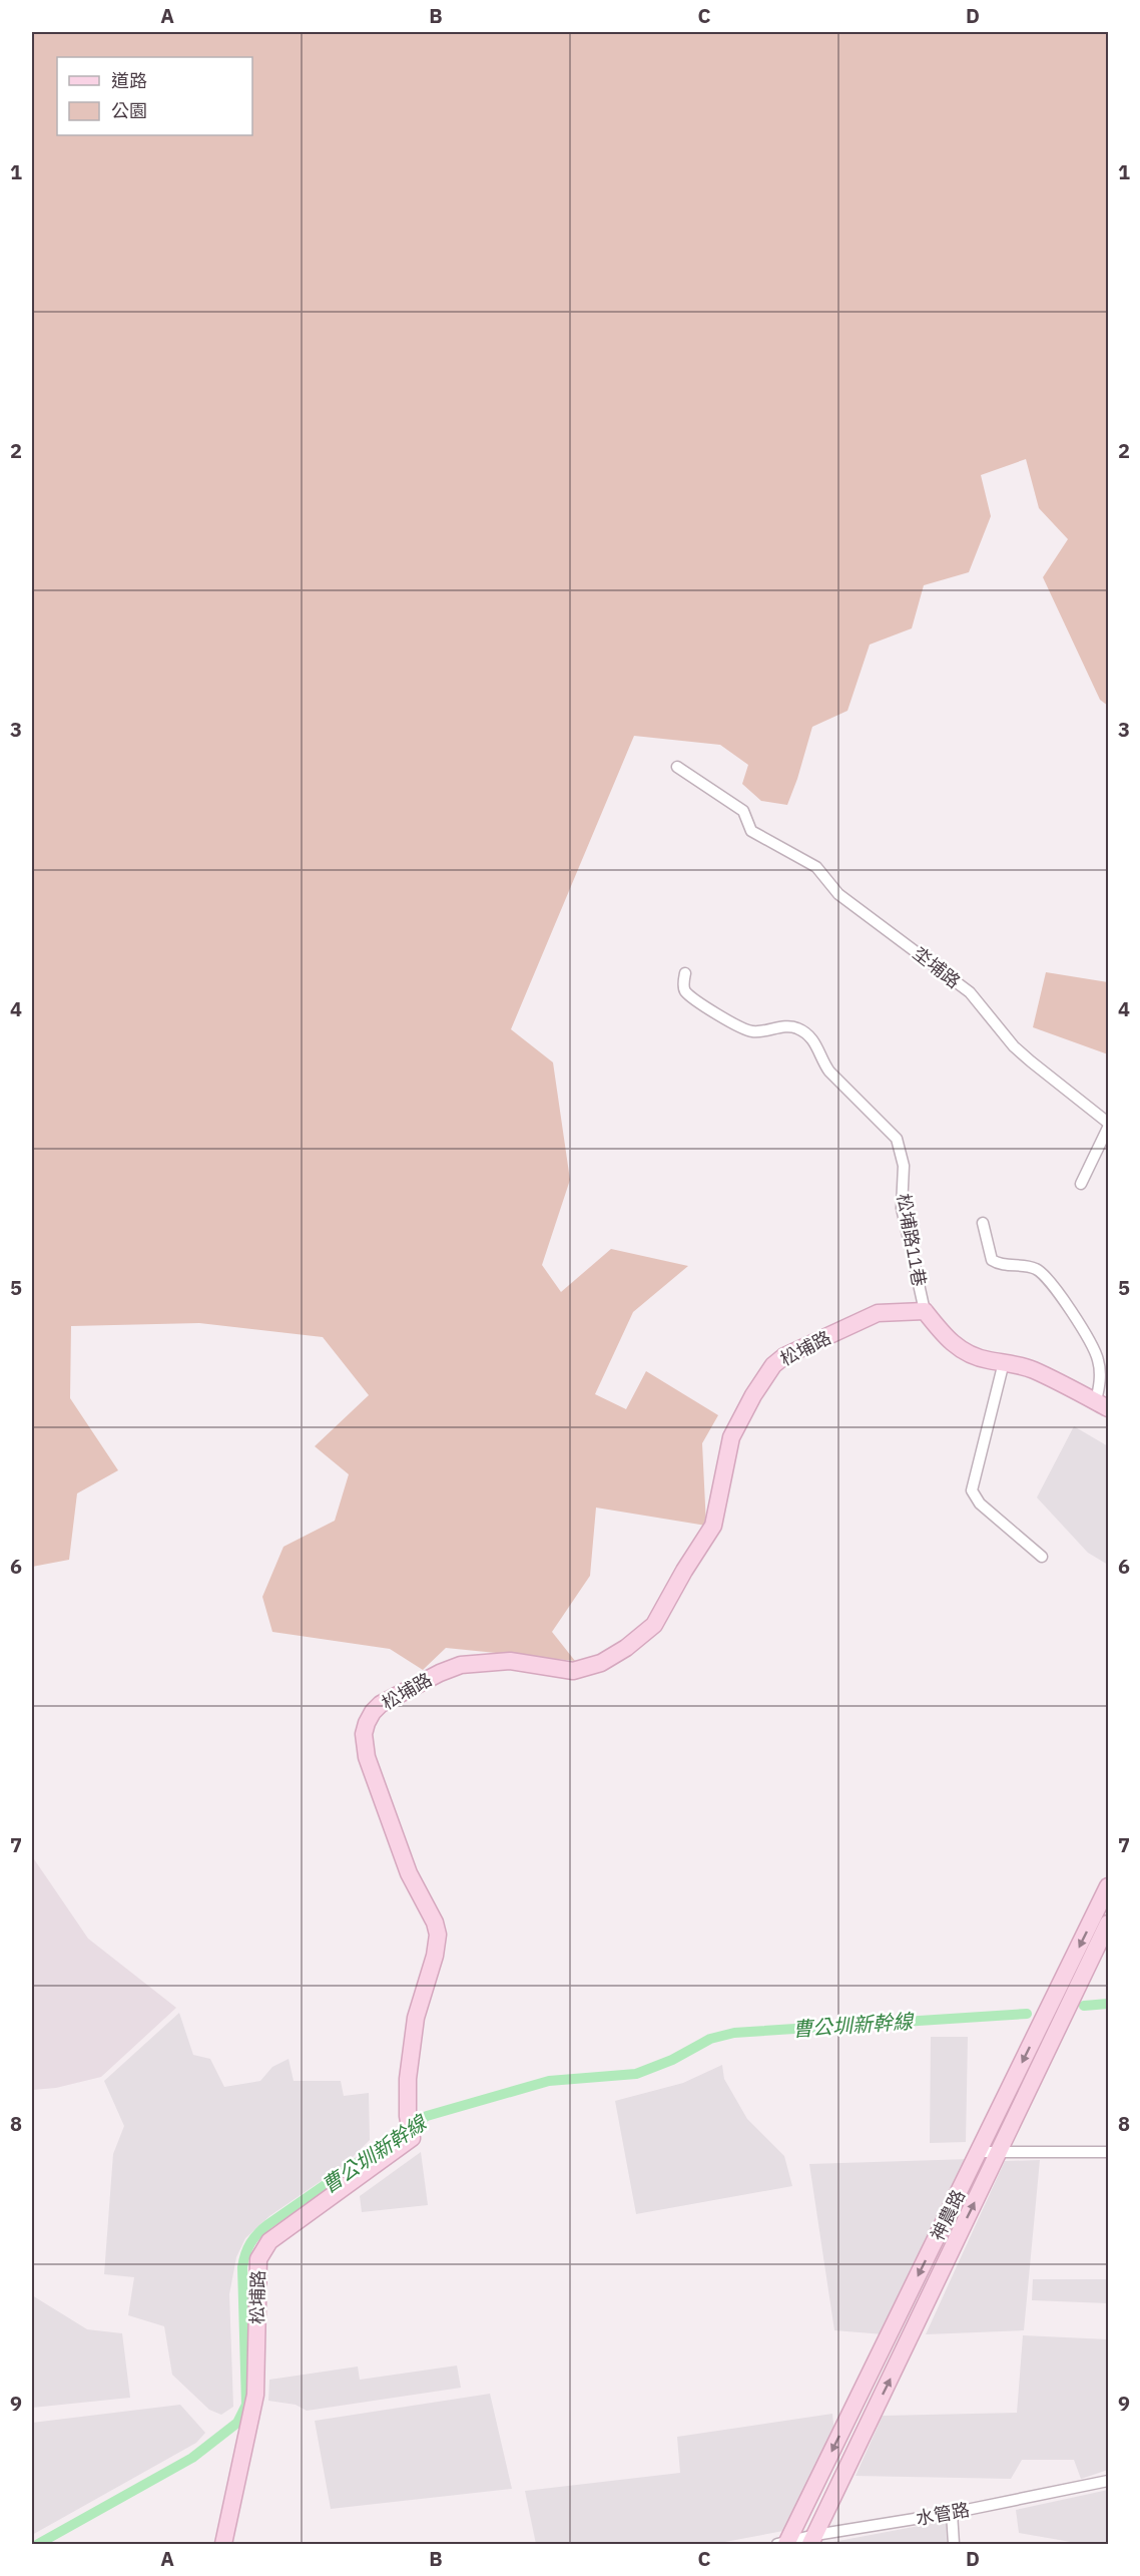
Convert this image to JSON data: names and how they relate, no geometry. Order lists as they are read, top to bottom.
{
  "streets": {
    "street": [
      "坔埔路",
      "松埔路11巷",
      "松埔路",
      "神農路",
      "水管路"
    ]
  },
  "crossings": [
    ["松埔路11巷", "松埔路"],
    ["神農路", "水管路"]
  ],
  "water": ["曹公圳新幹線"],
  "legend": ["道路", "公園"],
  "grid": {
    "columns": [
      "A",
      "B",
      "C",
      "D"
    ],
    "rows": [
      "1",
      "2",
      "3",
      "4",
      "5",
      "6",
      "7",
      "8",
      "9"
    ]
  }
}
